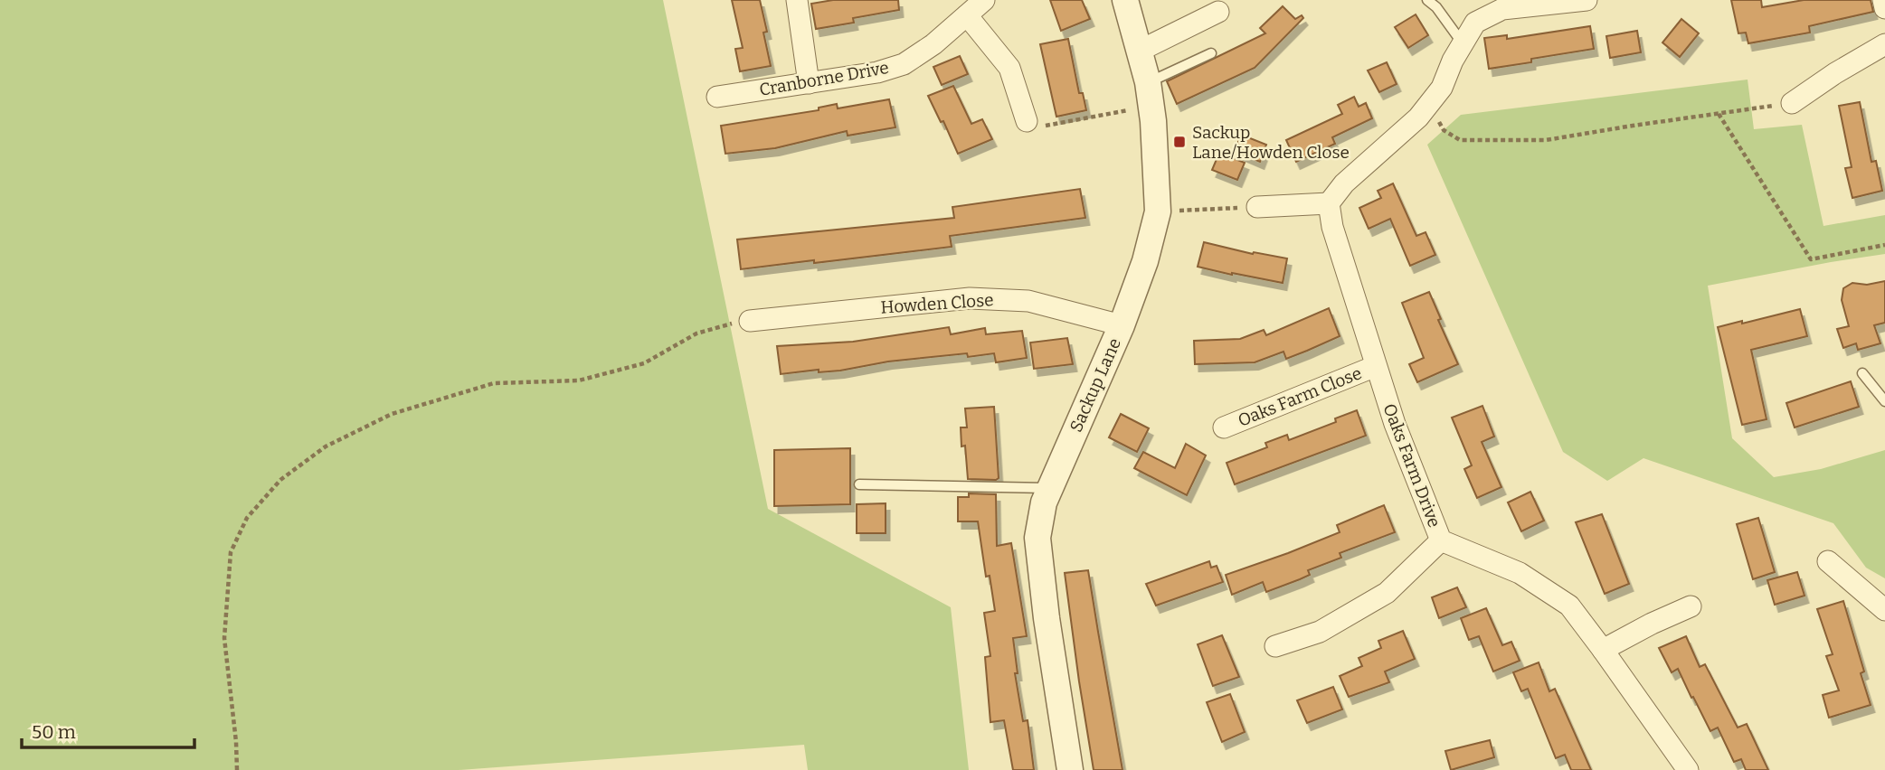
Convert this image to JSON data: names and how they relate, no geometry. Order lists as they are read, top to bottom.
{
  "streets": {
    "street": [
      "Cranborne Drive",
      "Howden Close",
      "Sackup Lane",
      "Oaks Farm Close",
      "Oaks Farm Drive"
    ]
  },
  "crossings": [
    ["Howden Close", "Sackup Lane"],
    ["Oaks Farm Close", "Oaks Farm Drive"]
  ],
  "places": {
    "transit": ["Sackup Lane/Howden Close"]
  },
  "scale_bar": "50 m"
}
